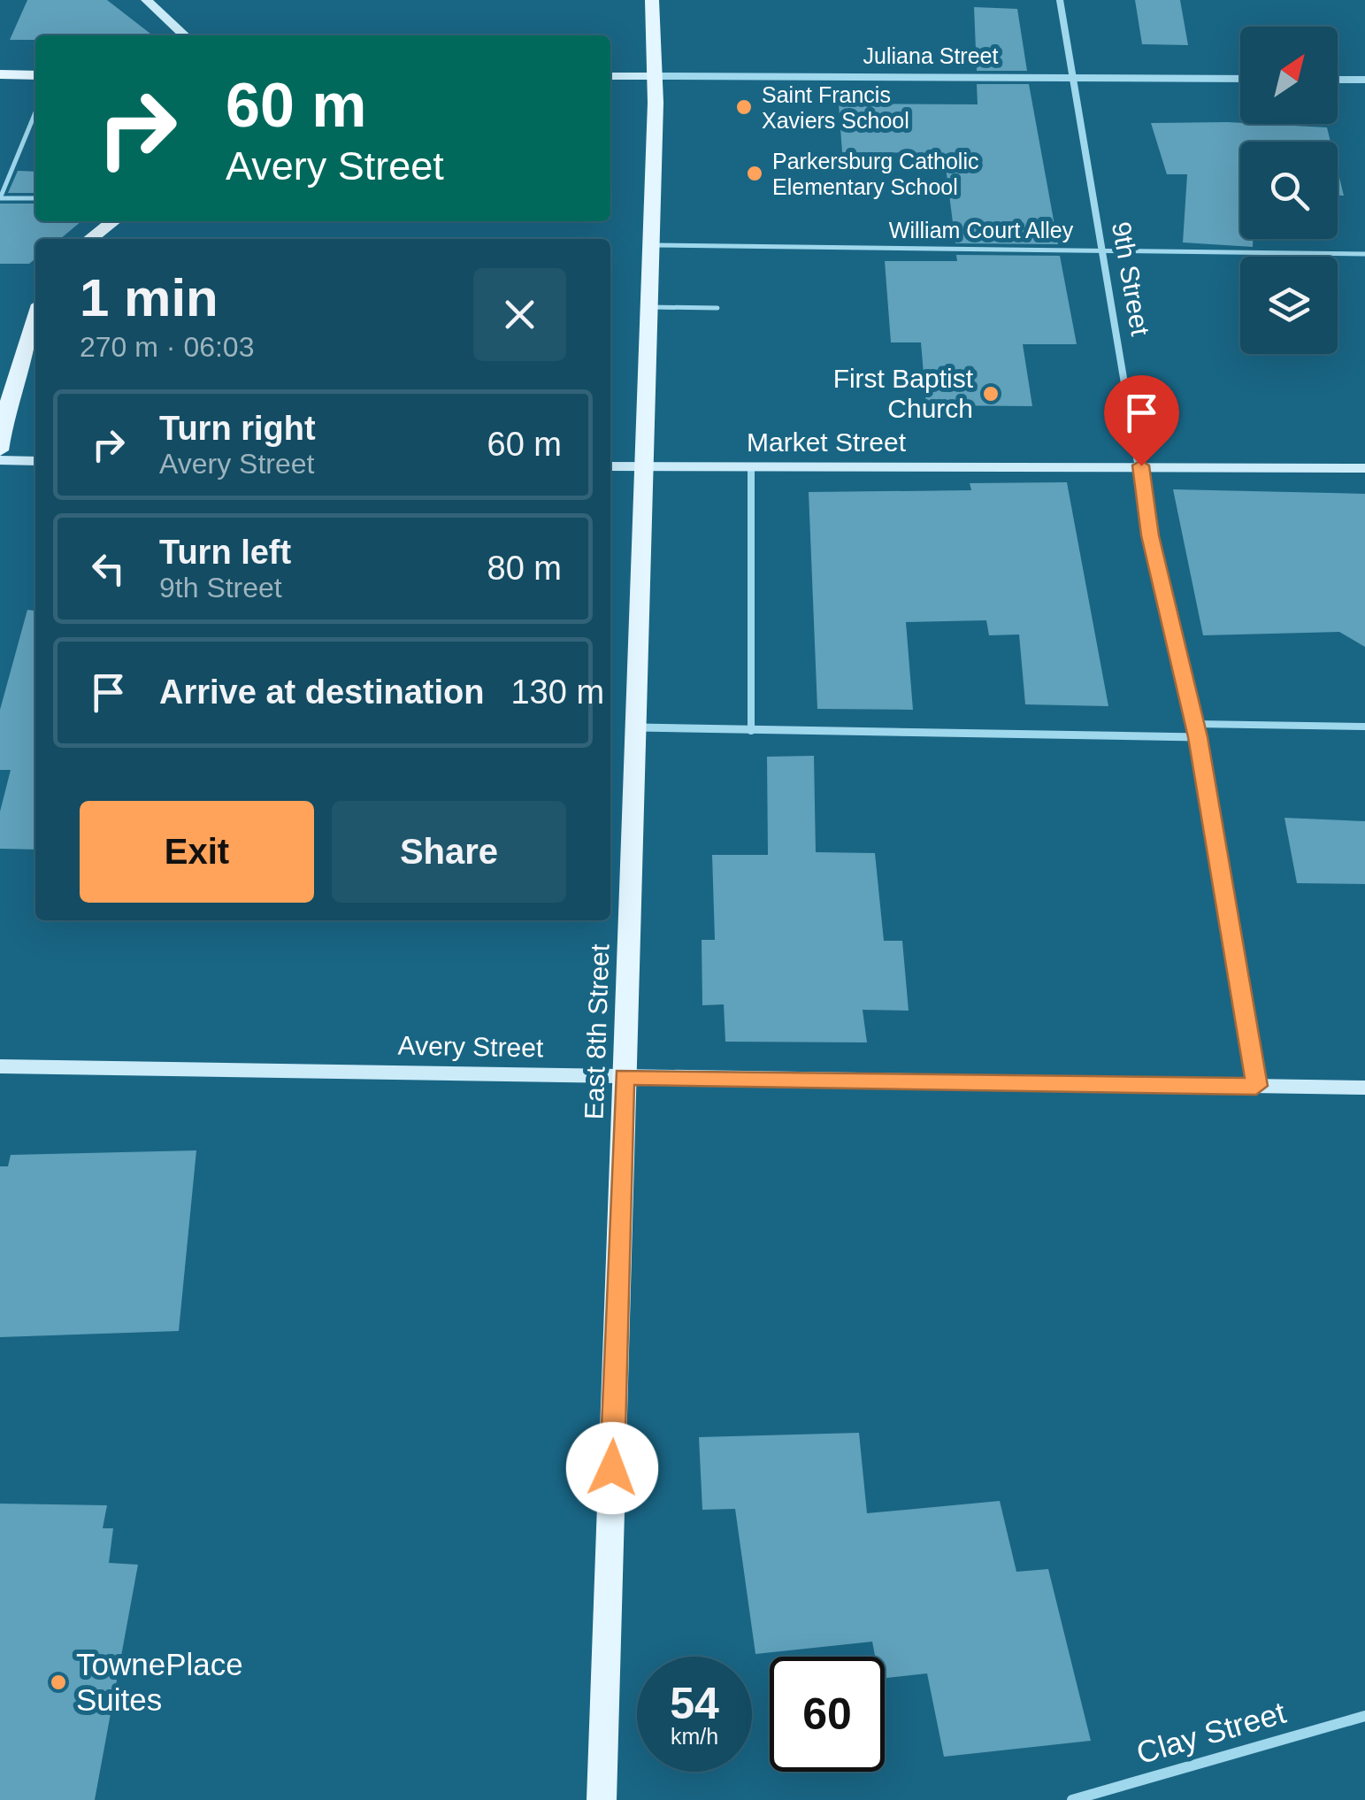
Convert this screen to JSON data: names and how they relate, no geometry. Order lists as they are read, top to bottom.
{
  "streets": {
    "main road": ["East 8th Street"],
    "street": [
      "Juliana Street",
      "9th Street",
      "Market Street",
      "Avery Street",
      "Clay Street"
    ],
    "lane": ["William Court Alley"]
  },
  "crossings": [
    ["Juliana Street", "9th Street"],
    ["Juliana Street", "East 8th Street"],
    ["William Court Alley", "9th Street"],
    ["William Court Alley", "East 8th Street"],
    ["9th Street", "Market Street"],
    ["9th Street", "Avery Street"],
    ["Market Street", "East 8th Street"],
    ["East 8th Street", "Avery Street"]
  ],
  "places": [
    "Saint Francis Xaviers School",
    "Parkersburg Catholic Elementary School",
    "First Baptist Church",
    "TownePlace Suites"
  ],
  "north": "top right",
  "page": {
    "turn": ["60 m", "Avery Street"],
    "heading": ["1 min", "270 m · 06:03"],
    "list": [
      {
        "name": "Turn right",
        "note": "Avery Street",
        "value": "60 m"
      },
      {
        "name": "Turn left",
        "note": "9th Street",
        "value": "80 m"
      },
      {
        "name": "Arrive at destination",
        "value": "130 m"
      }
    ],
    "buttons": ["Exit", "Share"],
    "speed": "54 km/h",
    "limit": "60"
  }
}
